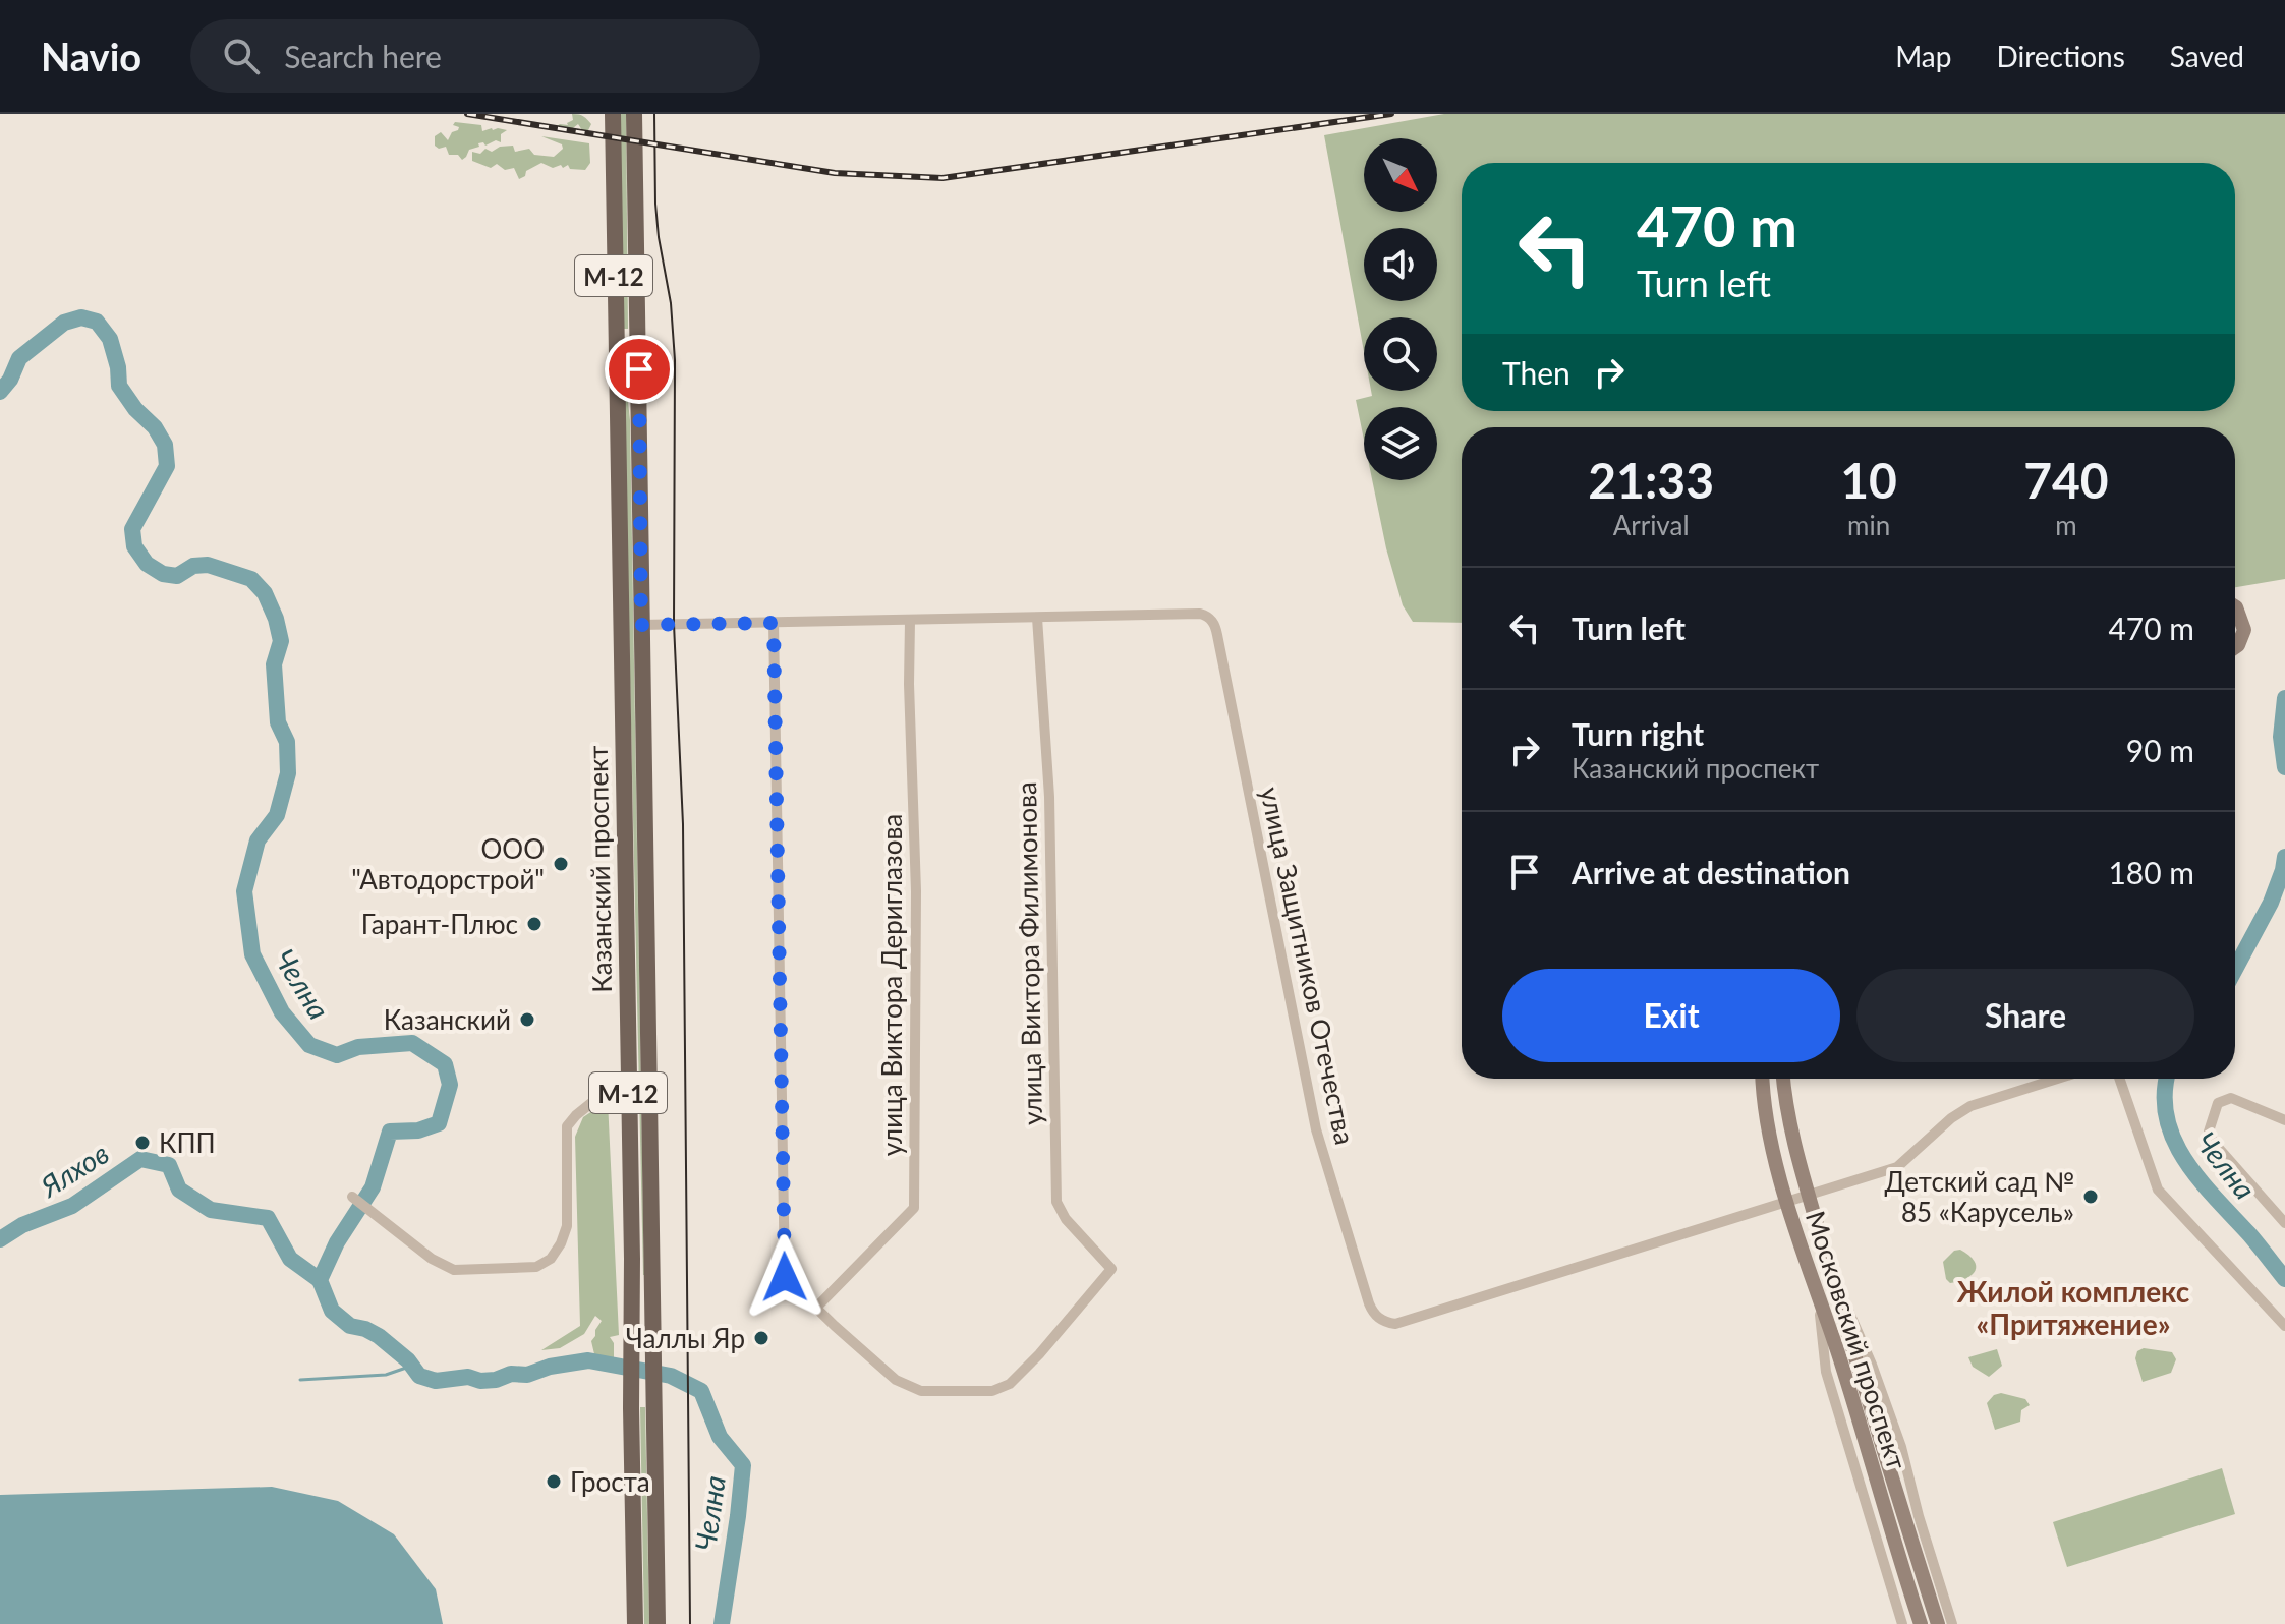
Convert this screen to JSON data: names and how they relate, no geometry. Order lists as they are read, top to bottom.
{
  "streets": {
    "main road": ["М-12", "Казанский проспект", "Московский проспект"],
    "street": ["улица Виктора Филимонова", "улица Защитников Отечества", "улица Виктора Дериглазова"]
  },
  "crossings": [
    ["улица Виктора Филимонова", "улица Защитников Отечества"],
    ["улица Виктора Филимонова", "улица Виктора Дериглазова"],
    ["улица Защитников Отечества", "Московский проспект"]
  ],
  "districts": ["Жилой комплекс «Притяжение»"],
  "water": ["Челна", "Ялхов"],
  "places": [
    "ООО \"Автодорстрой\"",
    "Гарант-Плюс",
    "Казанский",
    "КПП",
    "Детский сад № 85 «Карусель»",
    "Чаллы Яр",
    "Гроста"
  ],
  "north": "bottom right",
  "page": {
    "header": "Navio",
    "search": "Search here",
    "nav": ["Map", "Directions", "Saved"],
    "turn": ["470 m", "Turn left"],
    "then": "Then",
    "eta": [
      "21:33",
      "Arrival",
      "10",
      "min",
      "740",
      "m"
    ],
    "list": [
      {
        "name": "Turn left",
        "value": "470 m"
      },
      {
        "name": "Turn right",
        "note": "Казанский проспект",
        "value": "90 m"
      },
      {
        "name": "Arrive at destination",
        "value": "180 m"
      }
    ],
    "buttons": ["Exit", "Share"]
  }
}
